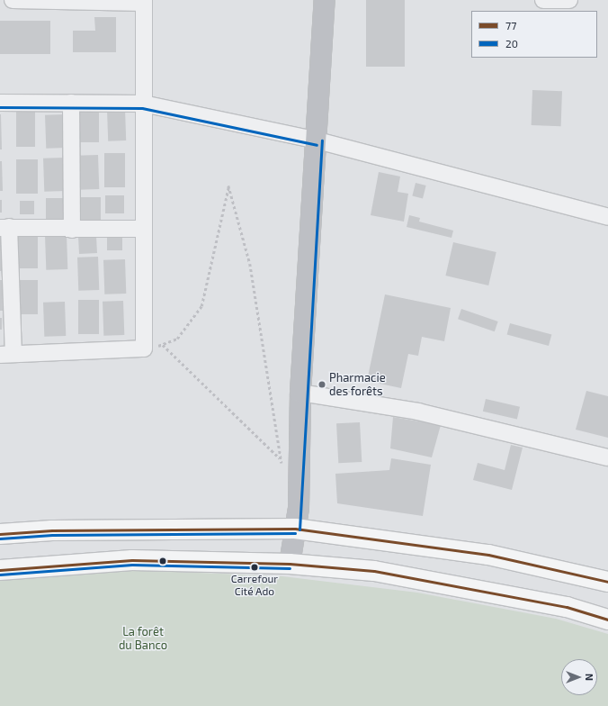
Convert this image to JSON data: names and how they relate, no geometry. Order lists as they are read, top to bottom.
{
  "parks": ["La forêt du Banco"],
  "places": ["Pharmacie des forêts", "Carrefour Cité Ado"],
  "lines": ["transit line 20", "transit line 77"],
  "legend": ["77", "20"],
  "north": "right"
}
